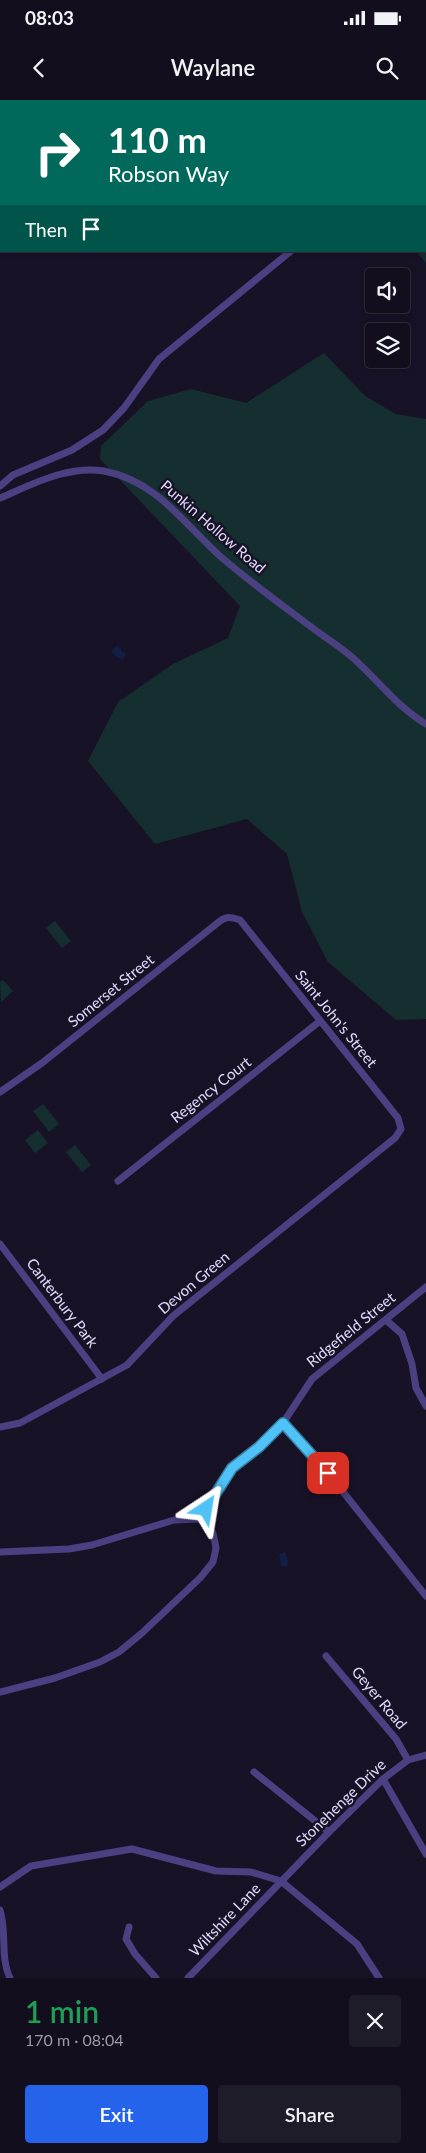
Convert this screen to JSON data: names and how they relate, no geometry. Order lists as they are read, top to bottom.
{
  "streets": {
    "street": [
      "Punkin Hollow Road",
      "Somerset Street",
      "Saint John's Street",
      "Regency Court",
      "Devon Green",
      "Canterbury Park",
      "Ridgefield Street",
      "Geyer Road",
      "Stonehenge Drive",
      "Wiltshire Lane"
    ]
  },
  "crossings": [
    ["Somerset Street", "Saint John's Street"],
    ["Saint John's Street", "Regency Court"],
    ["Saint John's Street", "Devon Green"],
    ["Devon Green", "Canterbury Park"],
    ["Geyer Road", "Stonehenge Drive"],
    ["Stonehenge Drive", "Wiltshire Lane"]
  ],
  "page": {
    "status": "08:03",
    "header": "Waylane",
    "turn": ["110 m", "Robson Way"],
    "then": "Then",
    "heading": ["1 min", "170 m · 08:04"],
    "buttons": ["Exit", "Share"]
  }
}
